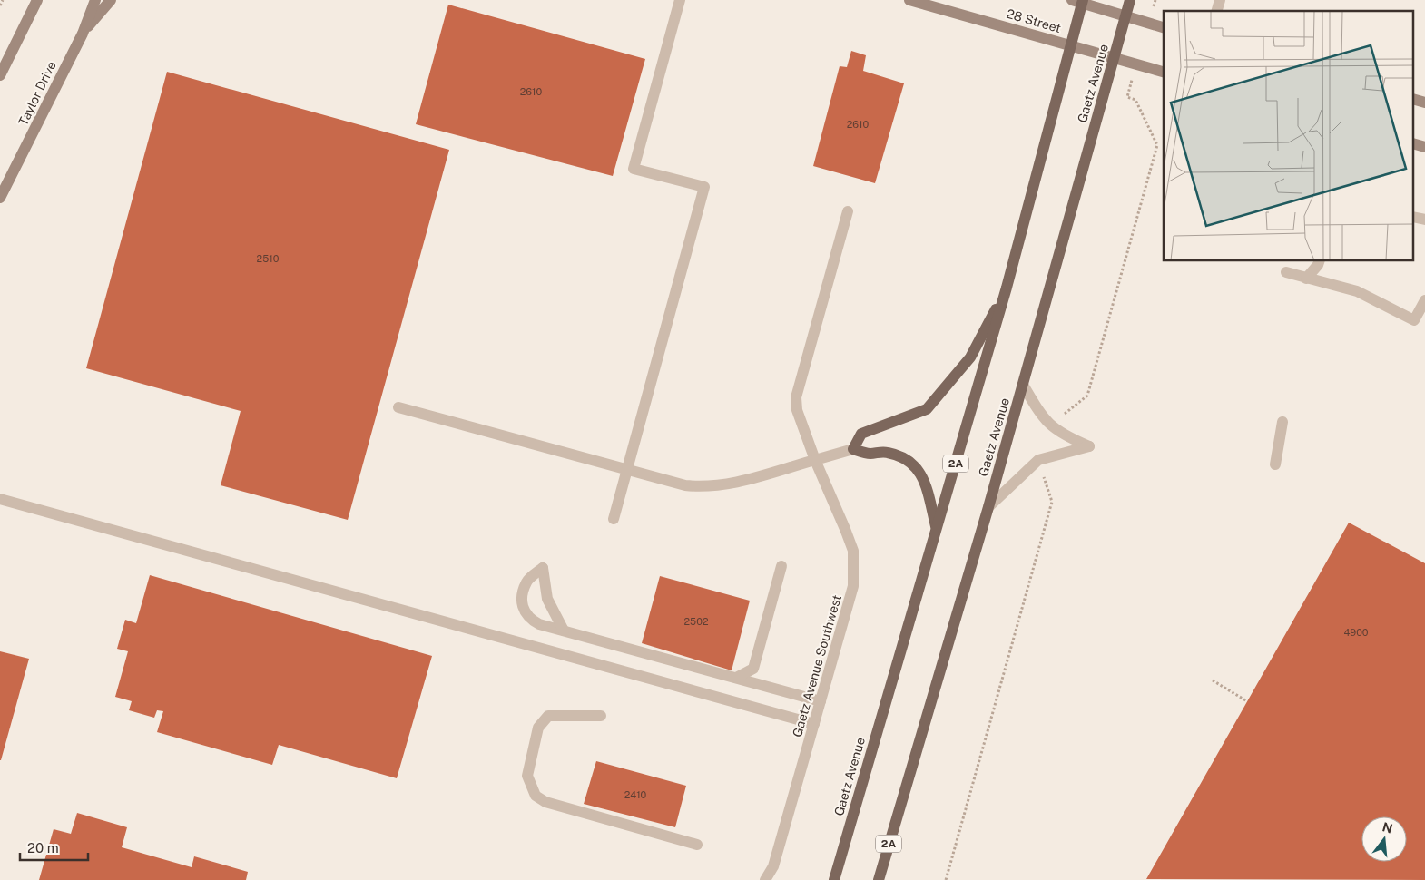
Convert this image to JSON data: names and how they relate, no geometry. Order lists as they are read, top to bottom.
{
  "streets": {
    "main road": ["Gaetz Avenue", "2A"],
    "street": ["28 Street", "Taylor Drive", "Gaetz Avenue Southwest"]
  },
  "crossings": [
    ["28 Street", "Gaetz Avenue"]
  ],
  "house_numbers": [
    "2610",
    "2610",
    "2510",
    "2502",
    "4900",
    "2410"
  ],
  "scale_bar": "20 m",
  "north": "top"
}
